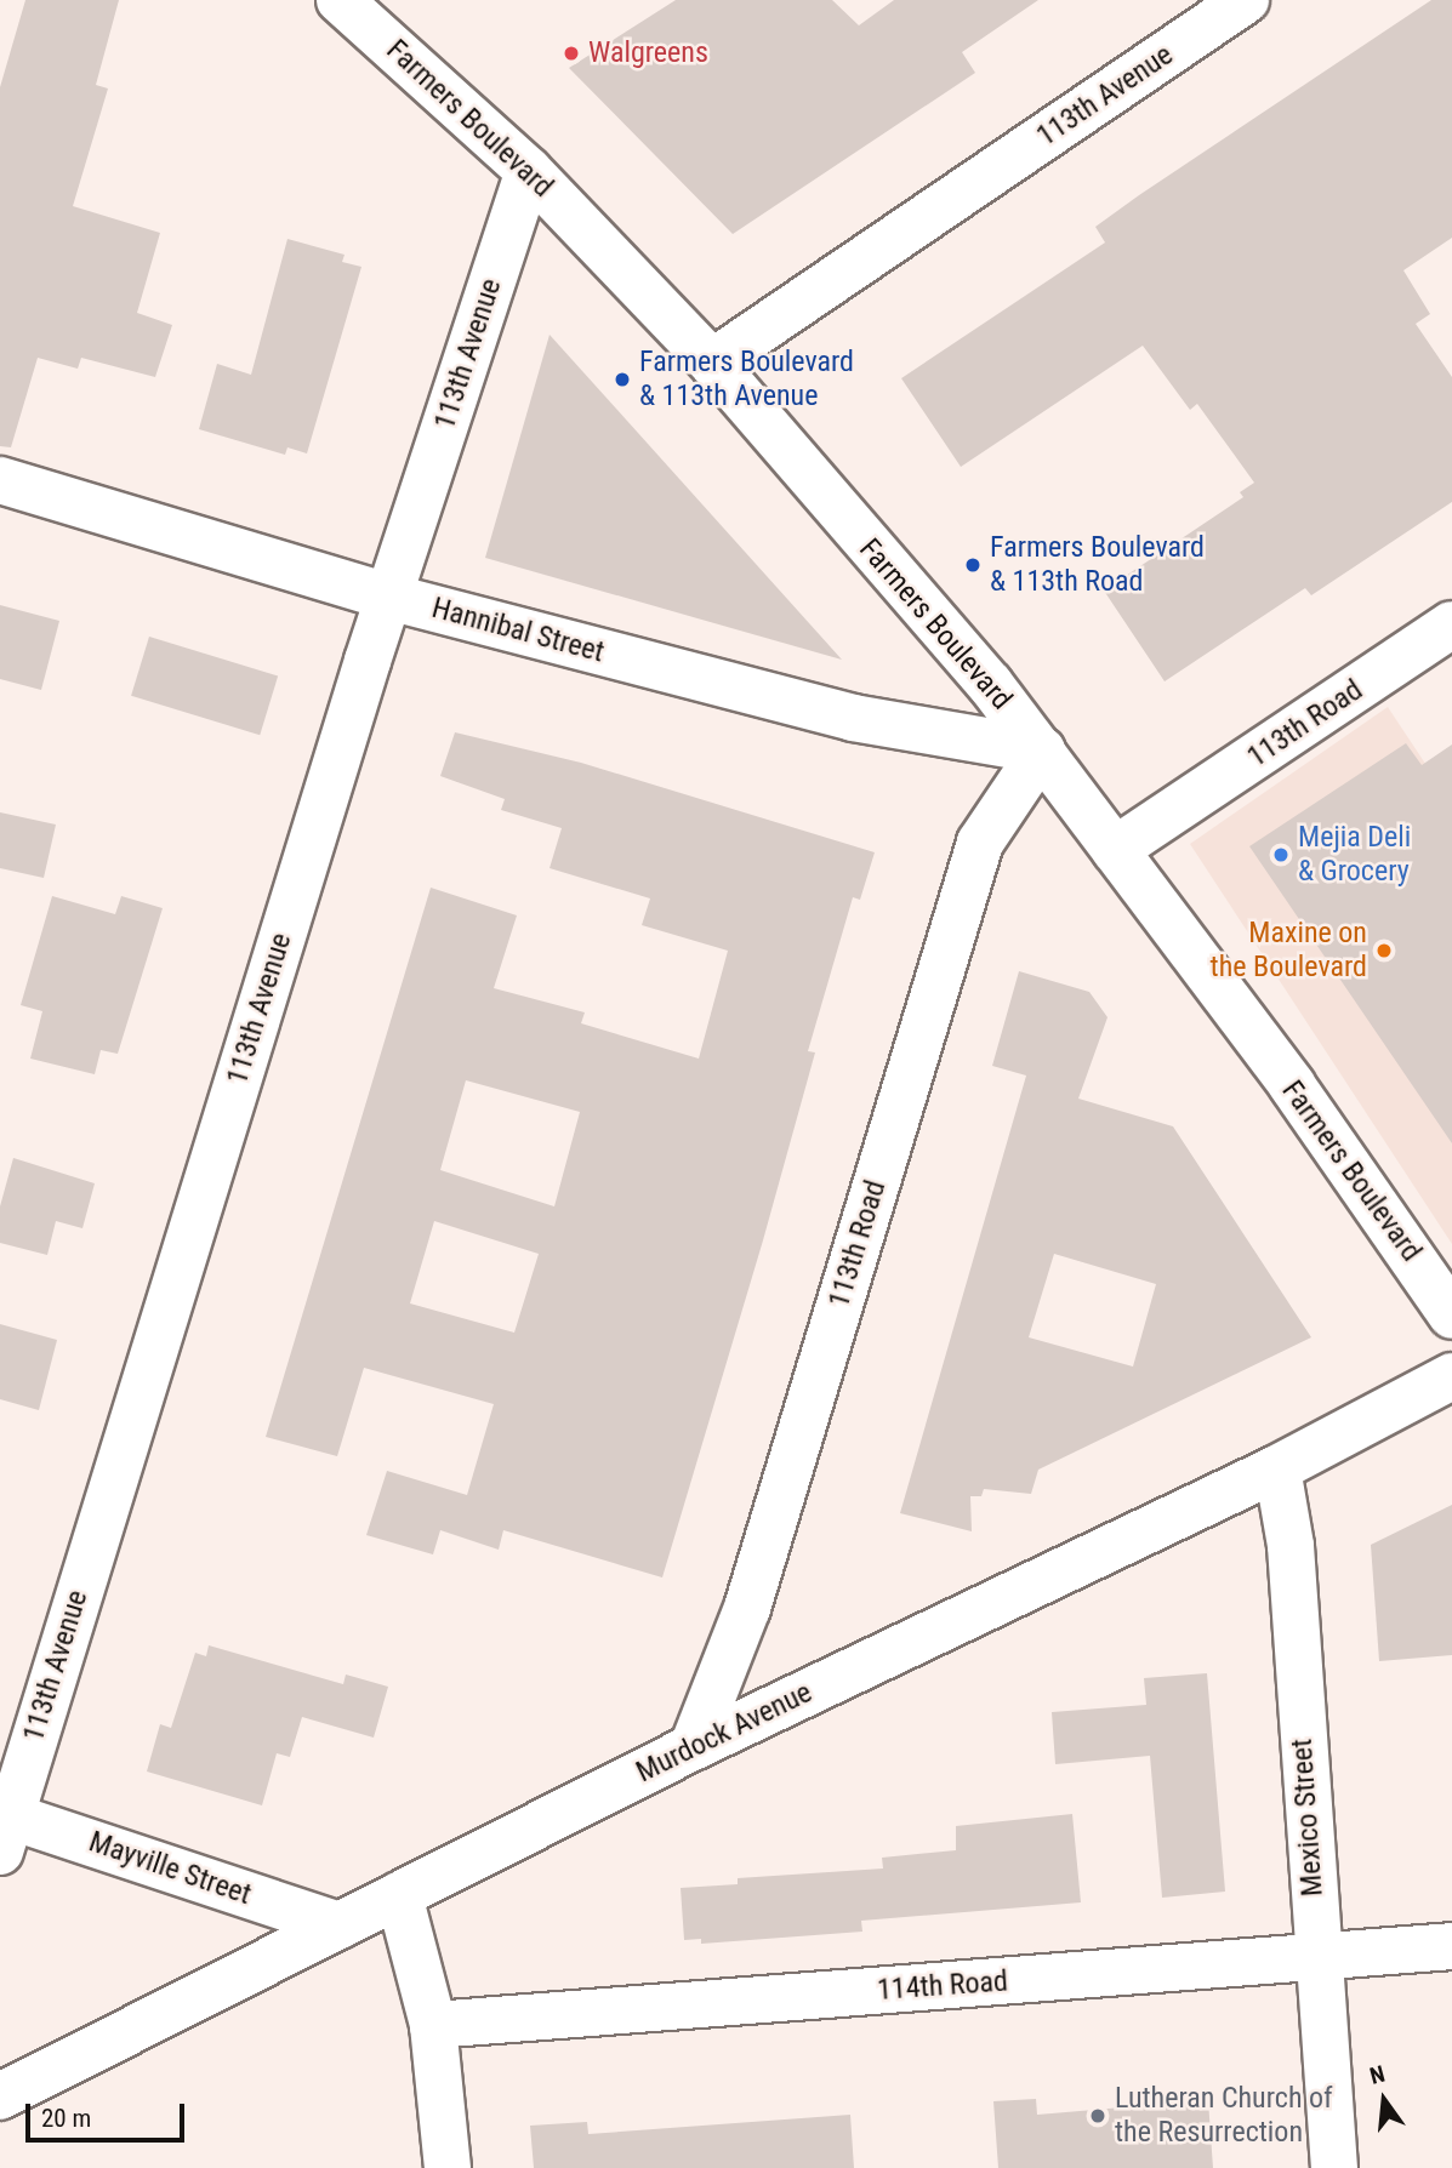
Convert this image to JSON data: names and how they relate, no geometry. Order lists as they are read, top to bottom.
{
  "streets": {
    "street": [
      "113th Avenue",
      "Farmers Boulevard",
      "Hannibal Street",
      "113th Road",
      "Murdock Avenue",
      "Mexico Street",
      "Mayville Street",
      "114th Road"
    ]
  },
  "crossings": [
    ["113th Avenue", "Farmers Boulevard"],
    ["113th Avenue", "Hannibal Street"],
    ["113th Avenue", "Mayville Street"],
    ["Farmers Boulevard", "Hannibal Street"],
    ["Farmers Boulevard", "113th Road"],
    ["Hannibal Street", "113th Road"],
    ["113th Road", "Murdock Avenue"],
    ["Murdock Avenue", "Mexico Street"],
    ["Murdock Avenue", "Mayville Street"],
    ["Mexico Street", "114th Road"]
  ],
  "places": [
    "Walgreens",
    "Farmers Boulevard & 113th Avenue",
    "Farmers Boulevard & 113th Road",
    "Mejia Deli & Grocery",
    "Maxine on the Boulevard",
    "Lutheran Church of the Resurrection"
  ],
  "scale_bar": "20 m",
  "north": "top"
}
